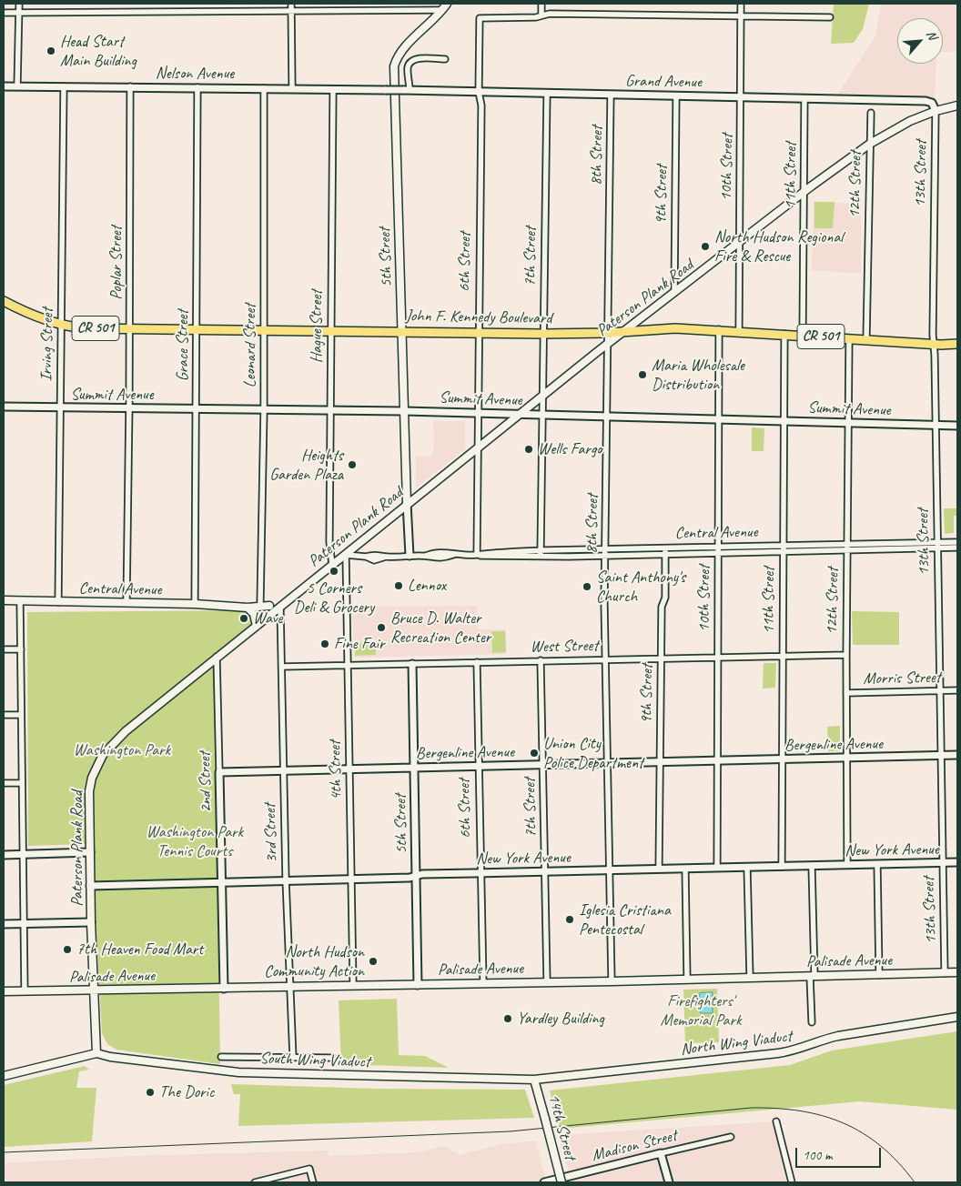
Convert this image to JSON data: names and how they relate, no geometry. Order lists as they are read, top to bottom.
{
  "streets": {
    "main road": [
      "5th Street",
      "Paterson Plank Road",
      "John F. Kennedy Boulevard",
      "CR 501",
      "Central Avenue",
      "Palisade Avenue",
      "North Wing Viaduct",
      "South Wing Viaduct",
      "14th Street"
    ],
    "street": [
      "Nelson Avenue",
      "Grand Avenue",
      "8th Street",
      "10th Street",
      "13th Street",
      "11th Street",
      "12th Street",
      "9th Street",
      "7th Street",
      "6th Street",
      "Poplar Street",
      "Hague Street",
      "Irving Street",
      "Grace Street",
      "Leonard Street",
      "Summit Avenue",
      "West Street",
      "Morris Street",
      "Bergenline Avenue",
      "4th Street",
      "2nd Street",
      "3rd Street",
      "New York Avenue",
      "Madison Street"
    ]
  },
  "crossings": [
    ["Nelson Avenue", "Grand Avenue"],
    ["Nelson Avenue", "Poplar Street"],
    ["Nelson Avenue", "Hague Street"],
    ["Nelson Avenue", "Irving Street"],
    ["Nelson Avenue", "Grace Street"],
    ["Nelson Avenue", "Leonard Street"],
    ["Grand Avenue", "8th Street"],
    ["Grand Avenue", "10th Street"],
    ["Grand Avenue", "13th Street"],
    ["Grand Avenue", "11th Street"],
    ["Grand Avenue", "9th Street"],
    ["Grand Avenue", "7th Street"],
    ["Grand Avenue", "6th Street"],
    ["Grand Avenue", "Paterson Plank Road"],
    ["8th Street", "Paterson Plank Road"],
    ["8th Street", "John F. Kennedy Boulevard"],
    ["8th Street", "Summit Avenue"],
    ["8th Street", "Central Avenue"],
    ["8th Street", "West Street"],
    ["8th Street", "Bergenline Avenue"],
    ["8th Street", "New York Avenue"],
    ["8th Street", "Palisade Avenue"],
    ["10th Street", "Paterson Plank Road"],
    ["10th Street", "John F. Kennedy Boulevard"],
    ["10th Street", "Summit Avenue"],
    ["10th Street", "Central Avenue"],
    ["10th Street", "West Street"],
    ["10th Street", "Bergenline Avenue"],
    ["10th Street", "New York Avenue"],
    ["13th Street", "Paterson Plank Road"],
    ["13th Street", "John F. Kennedy Boulevard"],
    ["13th Street", "Summit Avenue"],
    ["13th Street", "Central Avenue"],
    ["13th Street", "Morris Street"],
    ["13th Street", "Bergenline Avenue"],
    ["13th Street", "New York Avenue"],
    ["13th Street", "Palisade Avenue"],
    ["11th Street", "Paterson Plank Road"],
    ["11th Street", "John F. Kennedy Boulevard"],
    ["11th Street", "Summit Avenue"],
    ["11th Street", "Central Avenue"],
    ["11th Street", "West Street"],
    ["11th Street", "Bergenline Avenue"],
    ["11th Street", "New York Avenue"],
    ["12th Street", "Paterson Plank Road"],
    ["12th Street", "John F. Kennedy Boulevard"],
    ["12th Street", "Summit Avenue"],
    ["12th Street", "Central Avenue"],
    ["12th Street", "West Street"],
    ["12th Street", "Morris Street"],
    ["12th Street", "Bergenline Avenue"],
    ["12th Street", "New York Avenue"],
    ["9th Street", "Paterson Plank Road"],
    ["9th Street", "Central Avenue"],
    ["9th Street", "West Street"],
    ["9th Street", "Bergenline Avenue"],
    ["9th Street", "New York Avenue"],
    ["7th Street", "Paterson Plank Road"],
    ["7th Street", "John F. Kennedy Boulevard"],
    ["7th Street", "Summit Avenue"],
    ["7th Street", "Central Avenue"],
    ["7th Street", "West Street"],
    ["7th Street", "Bergenline Avenue"],
    ["7th Street", "New York Avenue"],
    ["7th Street", "Palisade Avenue"],
    ["5th Street", "Paterson Plank Road"],
    ["5th Street", "John F. Kennedy Boulevard"],
    ["5th Street", "Summit Avenue"],
    ["5th Street", "Central Avenue"],
    ["5th Street", "West Street"],
    ["5th Street", "Bergenline Avenue"],
    ["5th Street", "New York Avenue"],
    ["5th Street", "Palisade Avenue"],
    ["6th Street", "Paterson Plank Road"],
    ["6th Street", "John F. Kennedy Boulevard"],
    ["6th Street", "Summit Avenue"],
    ["6th Street", "Central Avenue"],
    ["6th Street", "West Street"],
    ["6th Street", "Bergenline Avenue"],
    ["6th Street", "New York Avenue"],
    ["6th Street", "Palisade Avenue"],
    ["Poplar Street", "John F. Kennedy Boulevard"],
    ["Poplar Street", "Summit Avenue"],
    ["Poplar Street", "Central Avenue"],
    ["Paterson Plank Road", "John F. Kennedy Boulevard"],
    ["Paterson Plank Road", "Hague Street"],
    ["Paterson Plank Road", "Summit Avenue"],
    ["Paterson Plank Road", "Central Avenue"],
    ["Paterson Plank Road", "4th Street"],
    ["Paterson Plank Road", "2nd Street"],
    ["Paterson Plank Road", "3rd Street"],
    ["Paterson Plank Road", "New York Avenue"],
    ["Paterson Plank Road", "Palisade Avenue"],
    ["Paterson Plank Road", "South Wing Viaduct"],
    ["John F. Kennedy Boulevard", "Hague Street"],
    ["John F. Kennedy Boulevard", "Irving Street"],
    ["John F. Kennedy Boulevard", "Grace Street"],
    ["John F. Kennedy Boulevard", "Leonard Street"],
    ["Hague Street", "Summit Avenue"],
    ["Irving Street", "Summit Avenue"],
    ["Irving Street", "Central Avenue"],
    ["Grace Street", "Summit Avenue"],
    ["Grace Street", "Central Avenue"],
    ["Leonard Street", "Summit Avenue"],
    ["Leonard Street", "Central Avenue"],
    ["Central Avenue", "4th Street"],
    ["Central Avenue", "3rd Street"],
    ["West Street", "4th Street"],
    ["West Street", "3rd Street"],
    ["Bergenline Avenue", "4th Street"],
    ["Bergenline Avenue", "2nd Street"],
    ["Bergenline Avenue", "3rd Street"],
    ["4th Street", "New York Avenue"],
    ["4th Street", "Palisade Avenue"],
    ["2nd Street", "New York Avenue"],
    ["2nd Street", "Palisade Avenue"],
    ["3rd Street", "New York Avenue"],
    ["3rd Street", "Palisade Avenue"],
    ["North Wing Viaduct", "South Wing Viaduct"],
    ["North Wing Viaduct", "14th Street"],
    ["South Wing Viaduct", "14th Street"],
    ["14th Street", "Madison Street"]
  ],
  "parks": ["Washington Park", "Washington Park Tennis Courts", "Firefighters' Memorial Park"],
  "places": [
    "Head Start Main Building",
    "North Hudson Regional Fire & Rescue",
    "Maria Wholesale Distribution",
    "Wells Fargo",
    "Heights Garden Plaza",
    "5 Corners Deli & Grocery",
    "Lennox",
    "Saint Anthony's Church",
    "Wave",
    "Bruce D. Walter Recreation Center",
    "Fine Fair",
    "Union City Police Department",
    "Iglesia Cristiana Pentecostal",
    "7th Heaven Food Mart",
    "North Hudson Community Action",
    "Yardley Building",
    "The Doric"
  ],
  "scale_bar": "100 m",
  "north": "top right"
}
